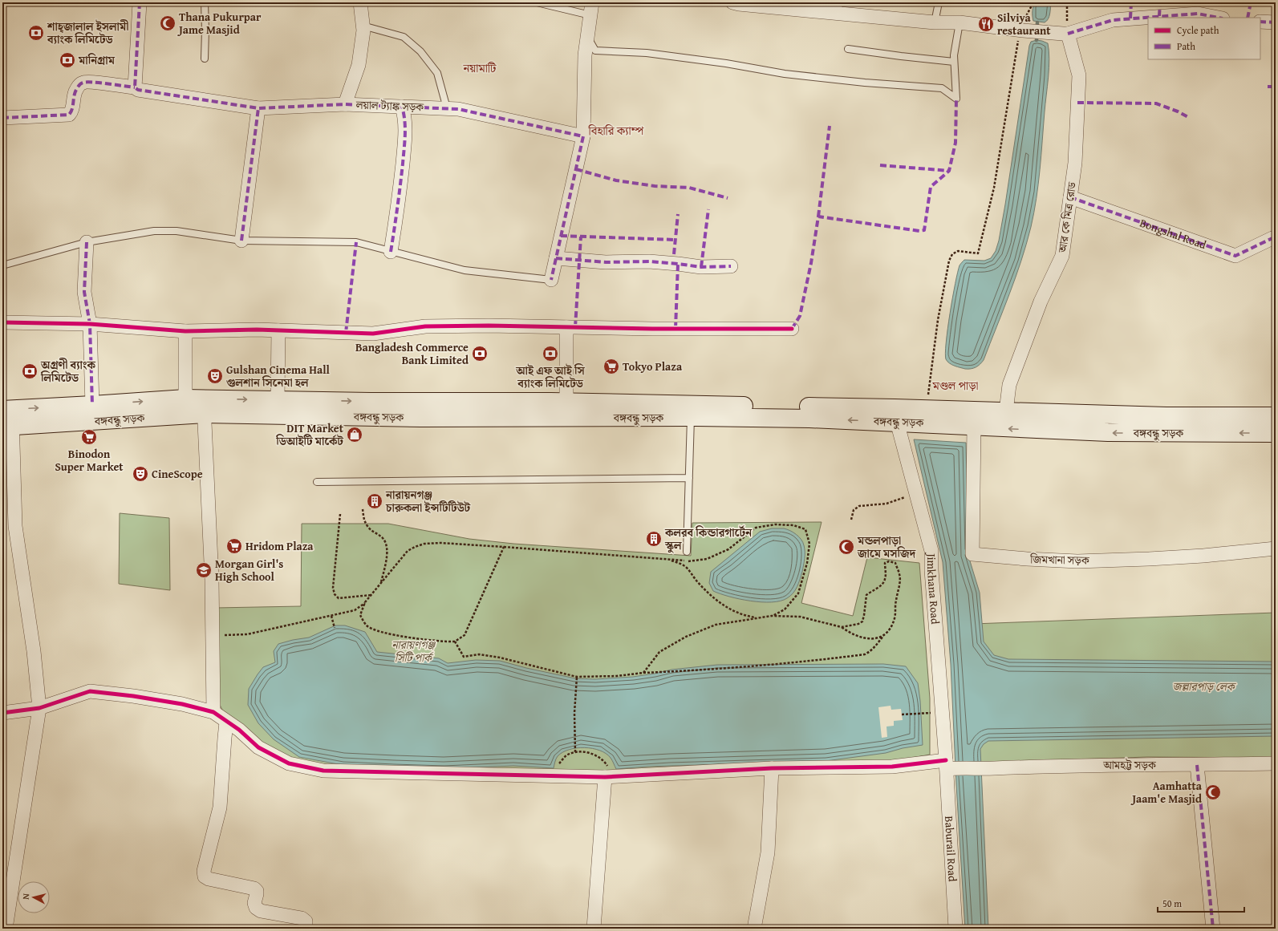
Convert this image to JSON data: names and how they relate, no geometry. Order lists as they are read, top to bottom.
{
  "streets": {
    "main road": ["বঙ্গবন্ধু সড়ক"],
    "street": [
      "লয়াল ট্যাঙ্ক সড়ক",
      "আর কে মিত্র রোড",
      "Bongshal Road",
      "জিমখানা সড়ক",
      "Jimkhana Road",
      "আমহট্ট সড়ক",
      "Baburail Road"
    ]
  },
  "crossings": [
    ["আর কে মিত্র রোড", "Bongshal Road"],
    ["আর কে মিত্র রোড", "বঙ্গবন্ধু সড়ক"],
    ["বঙ্গবন্ধু সড়ক", "জিমখানা সড়ক"],
    ["বঙ্গবন্ধু সড়ক", "Jimkhana Road"],
    ["Jimkhana Road", "আমহট্ট সড়ক"],
    ["Jimkhana Road", "Baburail Road"],
    ["আমহট্ট সড়ক", "Baburail Road"]
  ],
  "districts": ["নয়ামাটি", "বিহারি ক্যাম্প", "মণ্ডল পাড়া"],
  "parks": ["নারায়ণগঞ্জ সিটি পার্ক", "জল্লারপাড় লেক"],
  "places": {
    "mosque": ["Thana Pukurpar Jame Masjid", "মন্ডলপাড়া জামে মসজিদ", "Aamhatta Jaam'e Masjid"],
    "restaurant": ["Silviya restaurant"],
    "bank": [
      "শাহ্জালাল ইসলামী ব্যাংক লিমিটেড",
      "মানিগ্রাম",
      "Bangladesh Commerce Bank Limited",
      "আই এফ আই সি ব্যাংক লিমিটেড",
      "অগ্রণী ব্যাংক লিমিটেড"
    ],
    "supermarket": ["Tokyo Plaza", "Binodon Super Market", "Hridom Plaza"],
    "theatre": ["Gulshan Cinema Hall গুলশান সিনেমা হল", "CineScope"],
    "shop": ["DIT Market ডিআইটি মার্কেট"],
    "building": ["নারায়নগঞ্জ চারুকলা ইন্সটিটিউট", "কলরব কিন্ডারগার্টেন স্কুল"],
    "school or university": ["Morgan Girl's High School"]
  },
  "legend": ["Cycle path", "Path"],
  "scale_bar": "50 m",
  "north": "left"
}
